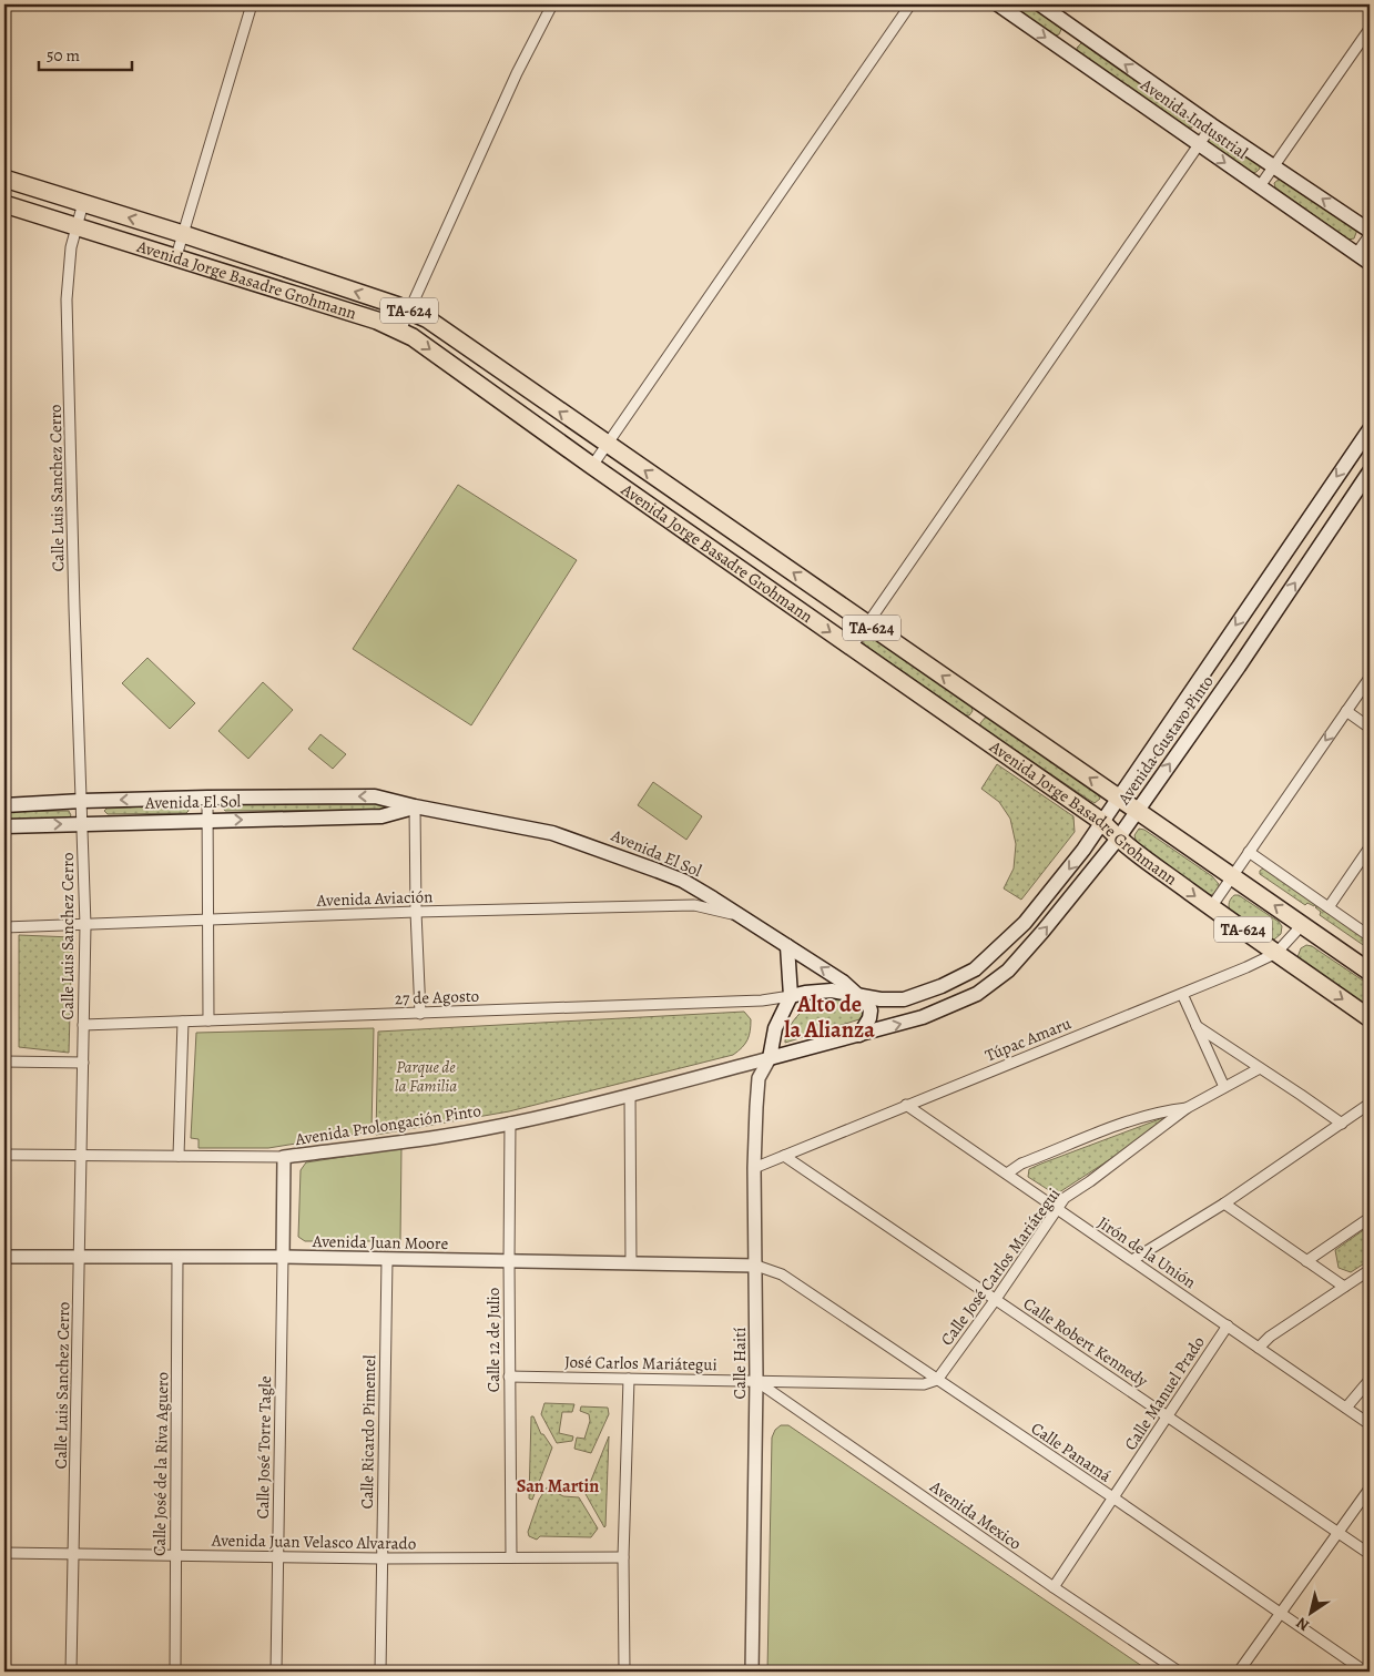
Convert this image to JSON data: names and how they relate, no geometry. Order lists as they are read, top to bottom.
{
  "streets": {
    "highway": ["Avenida Jorge Basadre Grohmann", "TA-624"],
    "main road": ["Avenida Industrial", "Avenida Gustavo Pinto", "Avenida El Sol"],
    "street": [
      "Calle Luis Sanchez Cerro",
      "Avenida Aviación",
      "27 de Agosto",
      "Túpac Amaru",
      "Avenida Prolongación Pinto",
      "Avenida Juan Moore",
      "Jirón de la Unión",
      "Calle José Carlos Mariátegui",
      "Calle 12 de Julio",
      "Calle Robert Kennedy",
      "José Carlos Mariátegui",
      "Calle Haití",
      "Calle Manuel Prado",
      "Calle Ricardo Pimentel",
      "Calle José Torre Tagle",
      "Calle Panamá",
      "Calle José de la Riva Aguero",
      "Avenida Mexico",
      "Avenida Juan Velasco Alvarado"
    ]
  },
  "crossings": [
    ["Avenida Jorge Basadre Grohmann", "Calle Luis Sanchez Cerro"],
    ["Avenida Jorge Basadre Grohmann", "Avenida Gustavo Pinto"],
    ["Avenida Jorge Basadre Grohmann", "Túpac Amaru"],
    ["Calle Luis Sanchez Cerro", "Avenida El Sol"],
    ["Calle Luis Sanchez Cerro", "Avenida Aviación"],
    ["Calle Luis Sanchez Cerro", "27 de Agosto"],
    ["Calle Luis Sanchez Cerro", "Avenida Prolongación Pinto"],
    ["Calle Luis Sanchez Cerro", "Avenida Juan Moore"],
    ["Calle Luis Sanchez Cerro", "Avenida Juan Velasco Alvarado"],
    ["Avenida Gustavo Pinto", "Avenida El Sol"],
    ["Avenida Gustavo Pinto", "27 de Agosto"],
    ["Avenida Gustavo Pinto", "Avenida Prolongación Pinto"],
    ["Avenida Gustavo Pinto", "Calle Haití"],
    ["Avenida El Sol", "Avenida Aviación"],
    ["Túpac Amaru", "Jirón de la Unión"],
    ["Túpac Amaru", "Calle Robert Kennedy"],
    ["Túpac Amaru", "Calle Haití"],
    ["Avenida Prolongación Pinto", "Calle 12 de Julio"],
    ["Avenida Prolongación Pinto", "Calle Haití"],
    ["Avenida Juan Moore", "Calle 12 de Julio"],
    ["Avenida Juan Moore", "Calle Haití"],
    ["Avenida Juan Moore", "Calle Ricardo Pimentel"],
    ["Avenida Juan Moore", "Calle José Torre Tagle"],
    ["Avenida Juan Moore", "Calle Panamá"],
    ["Avenida Juan Moore", "Calle José de la Riva Aguero"],
    ["Jirón de la Unión", "Calle José Carlos Mariátegui"],
    ["Jirón de la Unión", "Calle Manuel Prado"],
    ["Calle José Carlos Mariátegui", "Calle Robert Kennedy"],
    ["Calle José Carlos Mariátegui", "José Carlos Mariátegui"],
    ["Calle José Carlos Mariátegui", "Calle Panamá"],
    ["Calle 12 de Julio", "José Carlos Mariátegui"],
    ["Calle 12 de Julio", "Avenida Juan Velasco Alvarado"],
    ["Calle Robert Kennedy", "Calle Manuel Prado"],
    ["José Carlos Mariátegui", "Calle Haití"],
    ["José Carlos Mariátegui", "Calle Panamá"],
    ["José Carlos Mariátegui", "Avenida Mexico"],
    ["Calle Haití", "Calle Panamá"],
    ["Calle Haití", "Avenida Mexico"],
    ["Calle Manuel Prado", "Calle Panamá"],
    ["Calle Manuel Prado", "Avenida Mexico"],
    ["Calle Ricardo Pimentel", "Avenida Juan Velasco Alvarado"],
    ["Calle José Torre Tagle", "Avenida Juan Velasco Alvarado"],
    ["Calle José de la Riva Aguero", "Avenida Juan Velasco Alvarado"]
  ],
  "districts": ["Alto de la Alianza", "San Martin"],
  "parks": ["Parque de la Familia"],
  "scale_bar": "50 m",
  "north": "bottom left"
}
